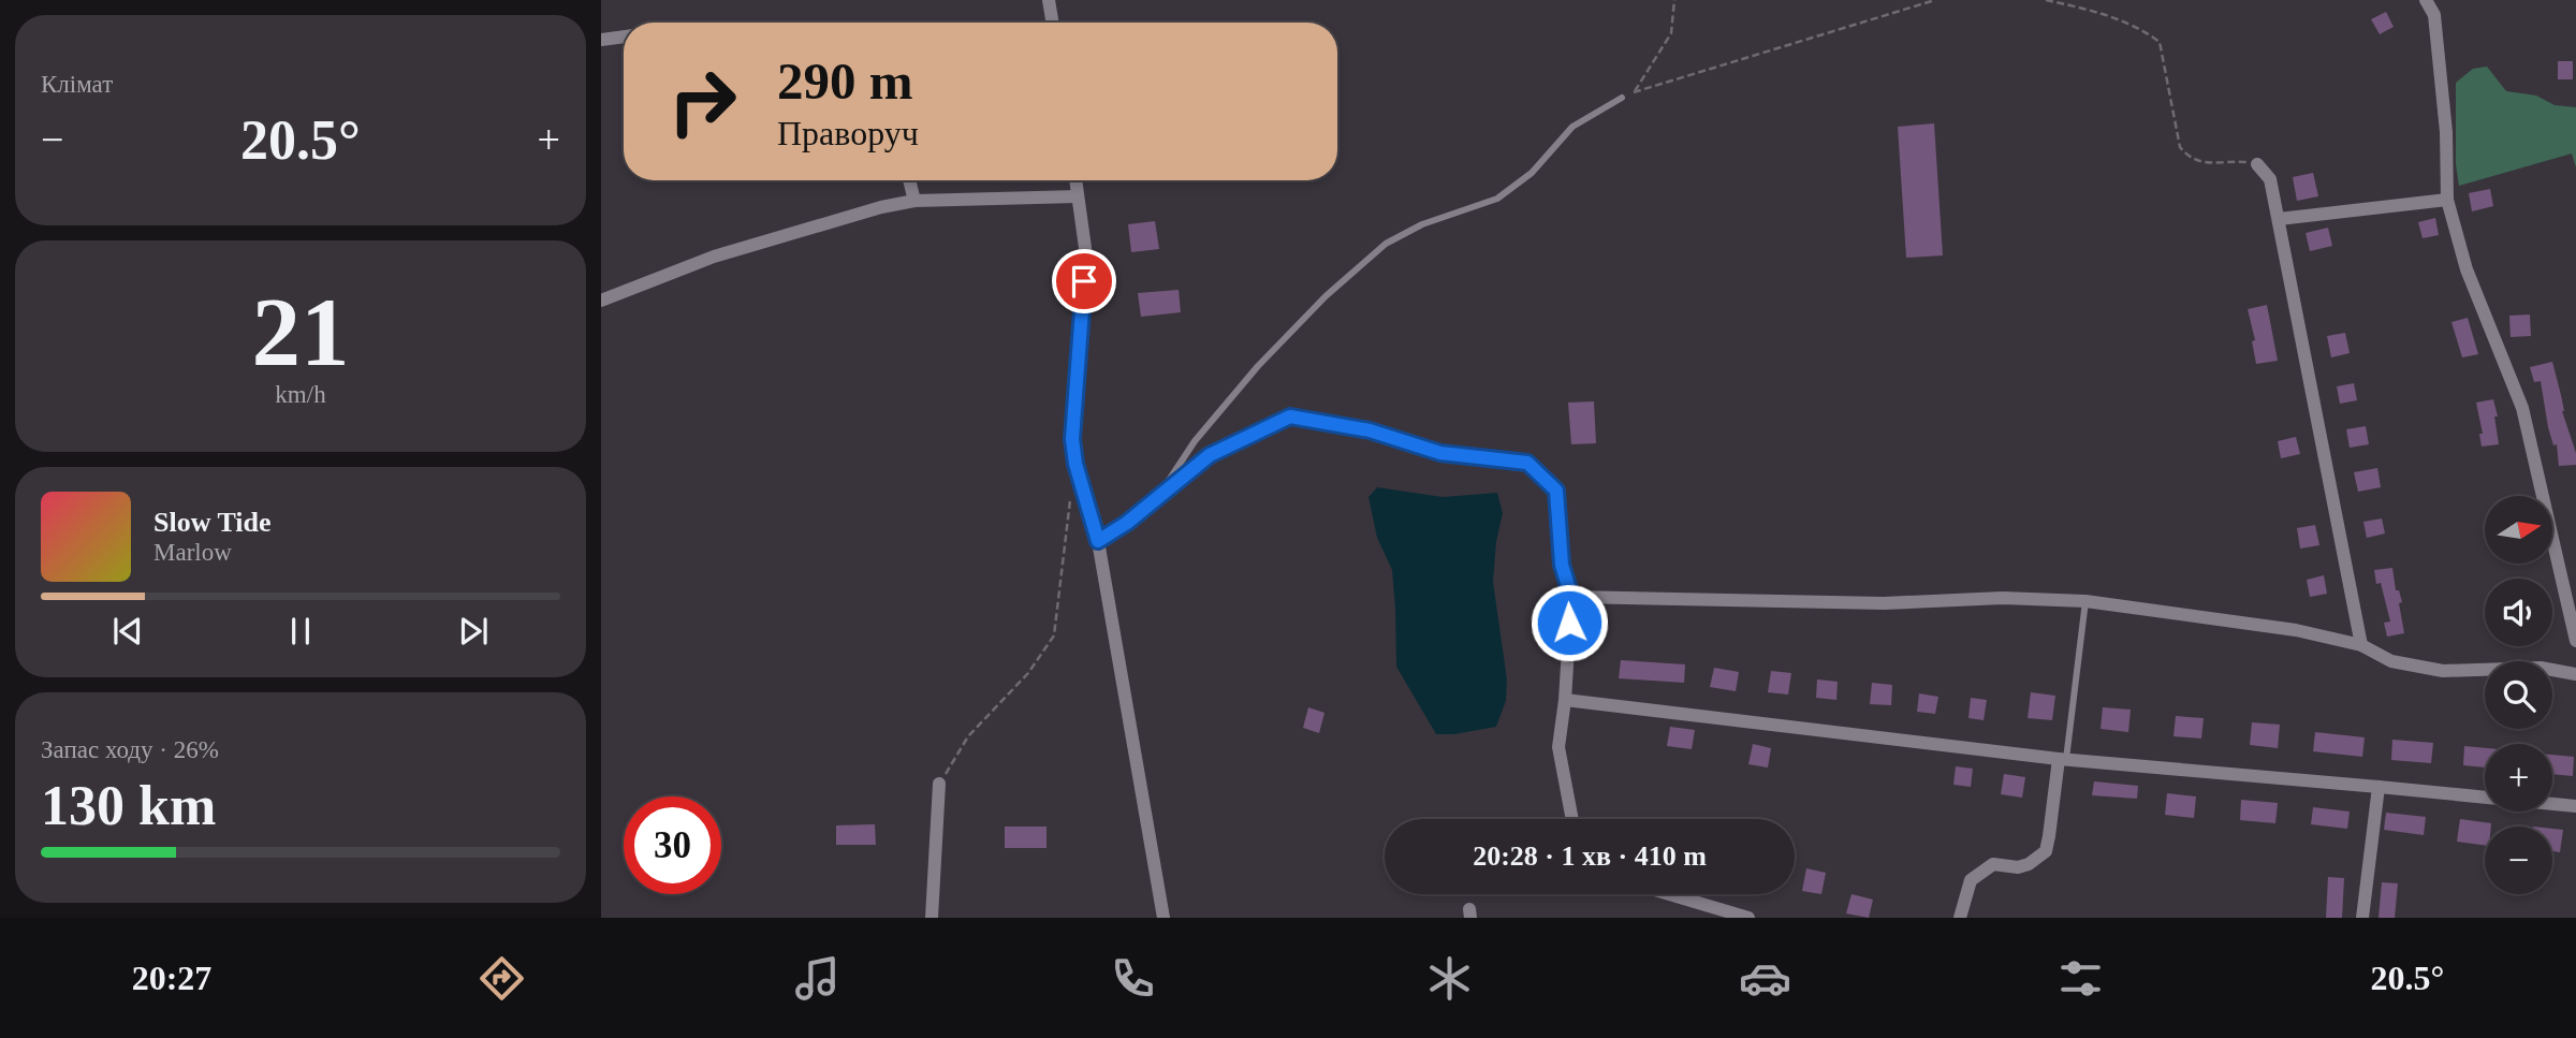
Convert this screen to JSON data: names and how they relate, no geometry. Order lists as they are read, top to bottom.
{
  "north": "right",
  "page": {
    "tile": [
      "Клімат",
      ["21", "km/h"],
      ["Запас ходу · 26%", "130 km"]
    ],
    "turn": ["290 m", "Праворуч"],
    "heat": ["−", "20.5°", "+"],
    "song": ["Slow Tide", "Marlow"],
    "map_buttons": ["+", "−"],
    "limit": "30",
    "trip": "20:28 · 1 хв · 410 m",
    "tabs": ["20:27", "20.5°"]
  }
}
